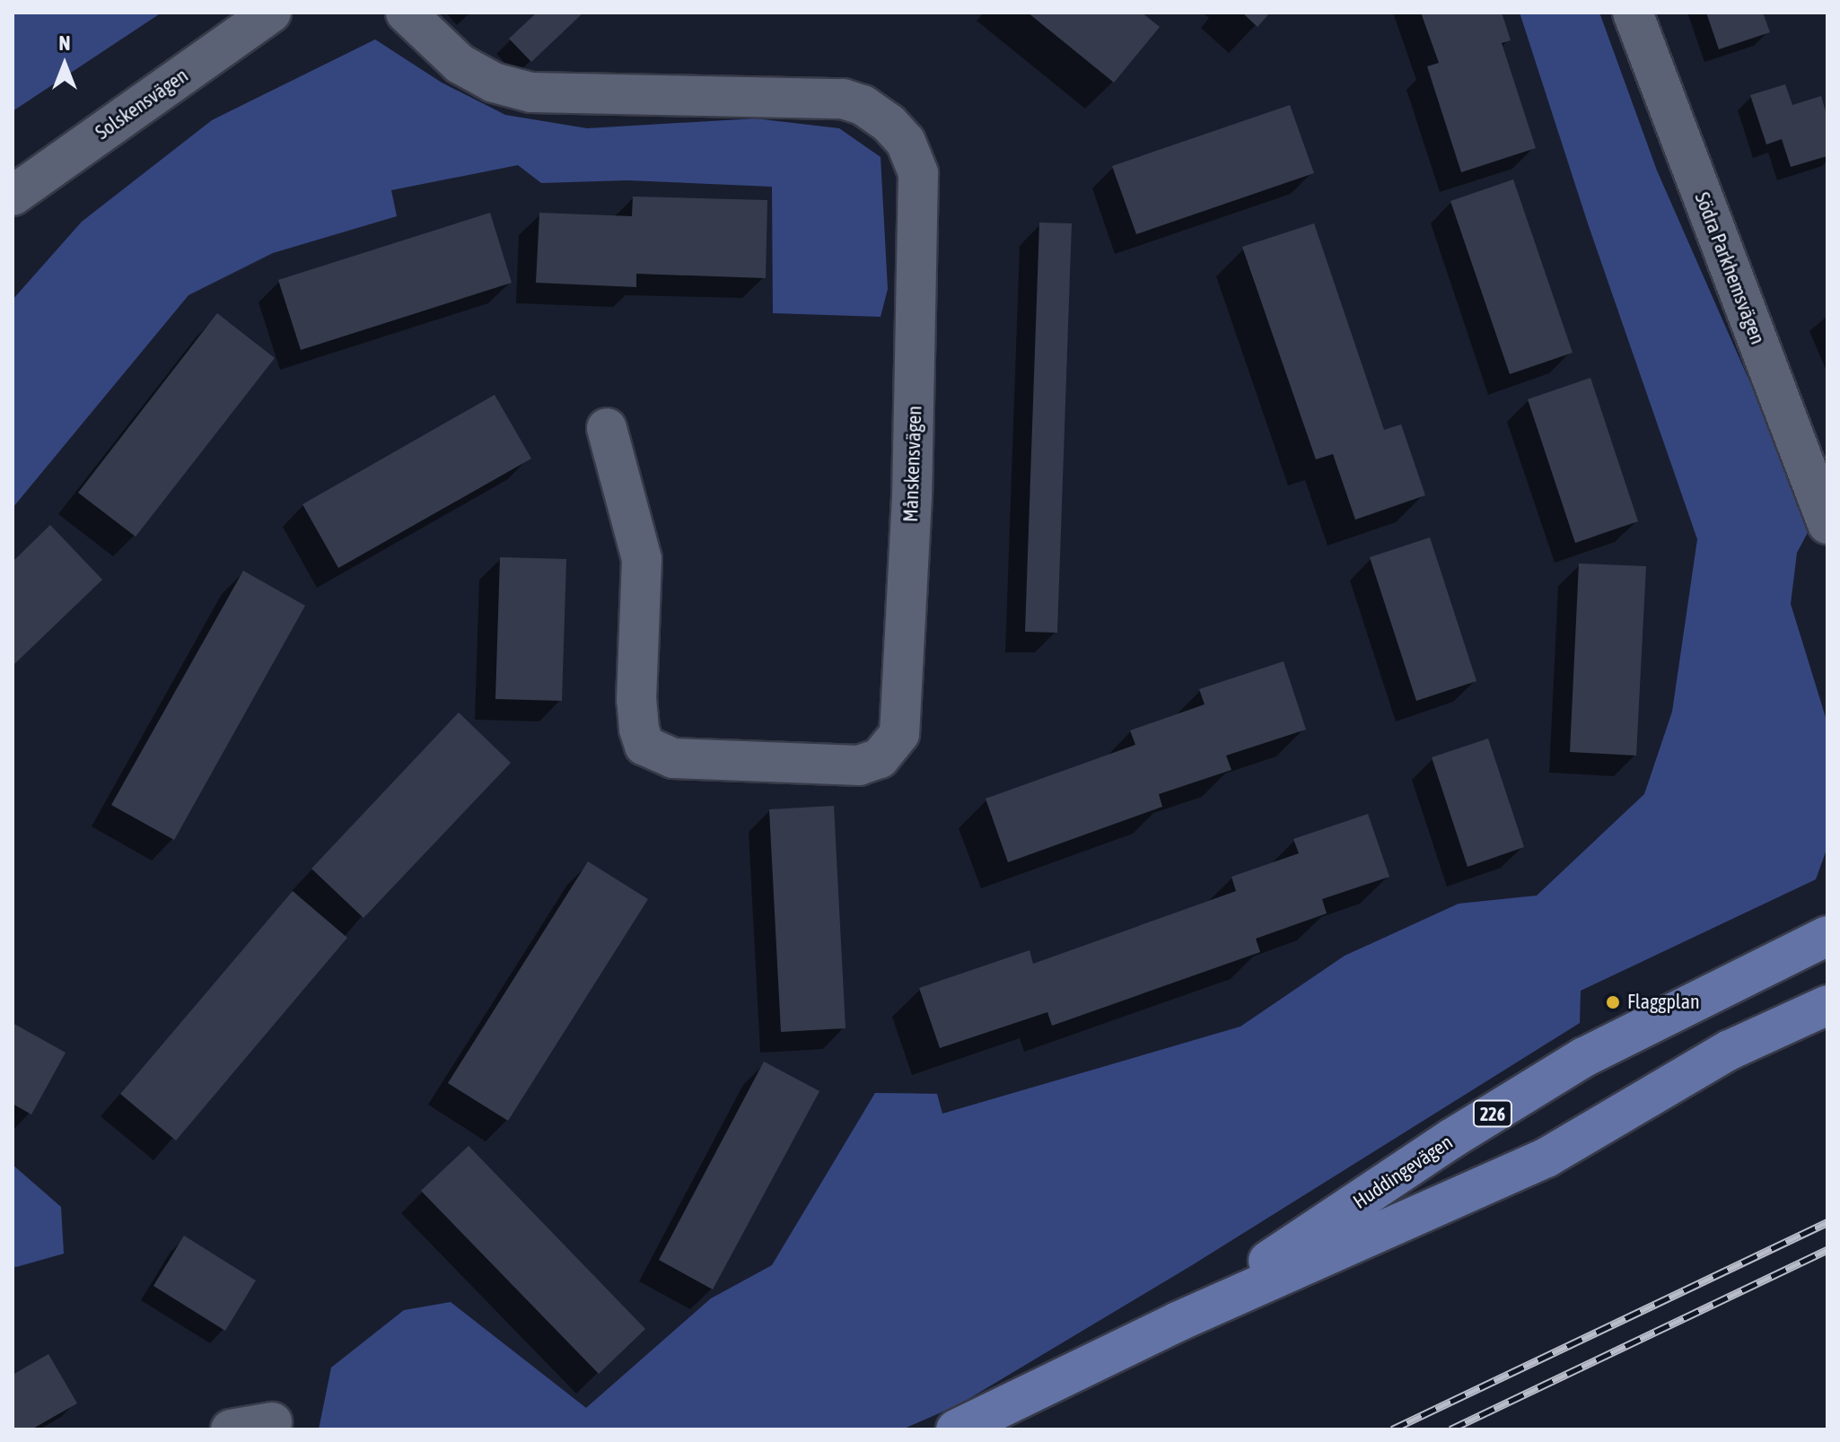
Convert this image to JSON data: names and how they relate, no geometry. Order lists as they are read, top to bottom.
{
  "streets": {
    "main road": ["226", "Huddingevägen"],
    "street": ["Solskensvägen", "Södra Parkhemsvägen", "Månskensvägen"]
  },
  "places": ["Flaggplan"],
  "north": "top"
}
